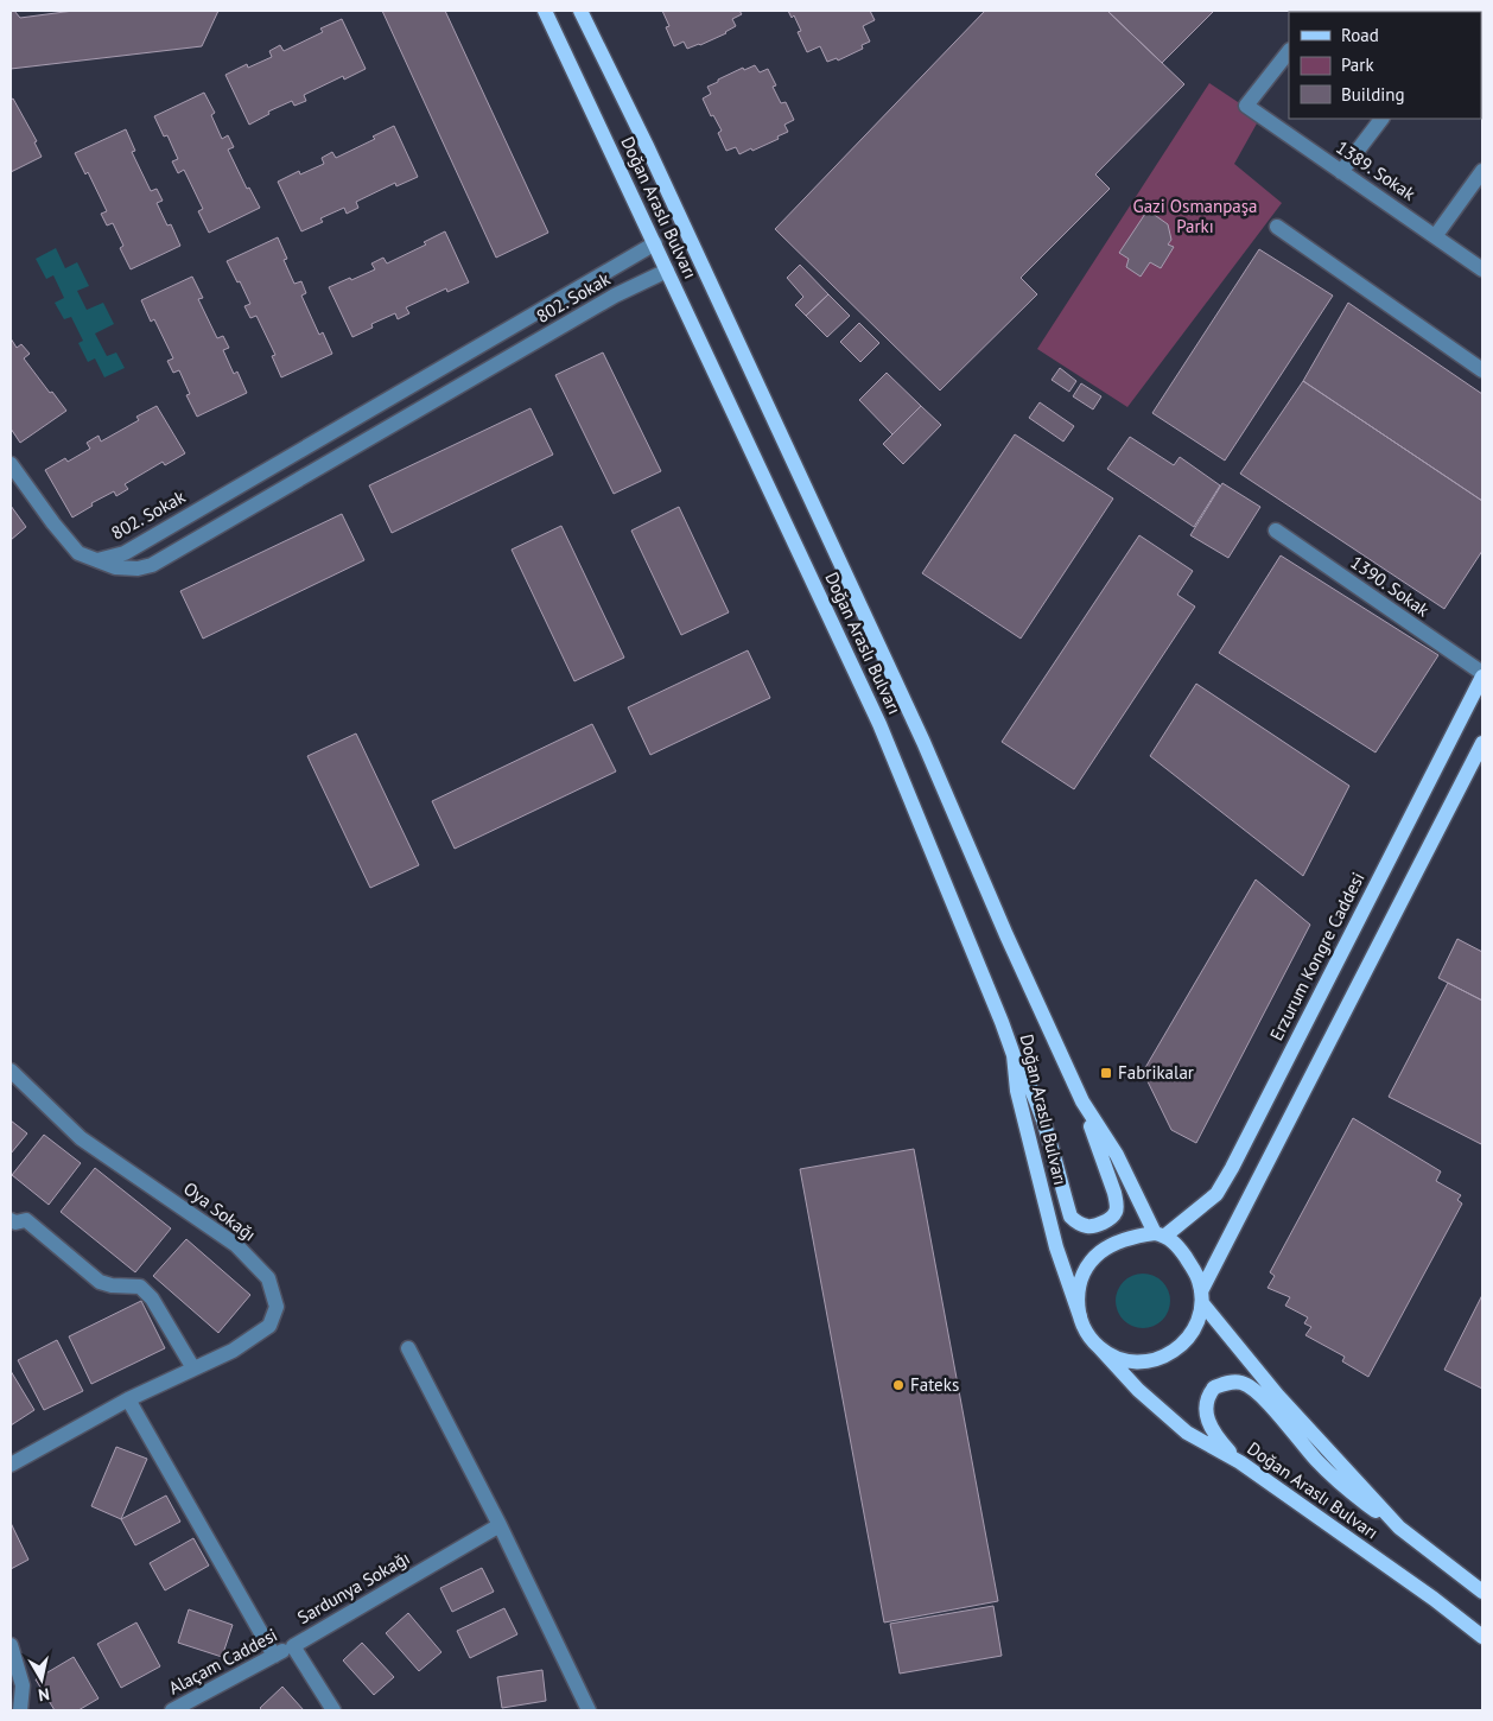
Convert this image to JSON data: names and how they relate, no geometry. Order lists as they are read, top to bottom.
{
  "streets": {
    "main road": ["Doğan Araslı Bulvarı", "Erzurum Kongre Caddesi"],
    "street": [
      "1389. Sokak",
      "802. Sokak",
      "1390. Sokak",
      "Oya Sokağı",
      "Sardunya Sokağı",
      "Alaçam Caddesi"
    ]
  },
  "crossings": [
    ["Doğan Araslı Bulvarı", "802. Sokak"],
    ["Doğan Araslı Bulvarı", "Erzurum Kongre Caddesi"],
    ["1390. Sokak", "Erzurum Kongre Caddesi"],
    ["Sardunya Sokağı", "Alaçam Caddesi"]
  ],
  "parks": ["Gazi Osmanpaşa Parkı"],
  "places": {
    "transit": ["Fabrikalar"],
    "other": ["Fateks"]
  },
  "legend": ["Road", "Park", "Building"],
  "north": "bottom"
}
